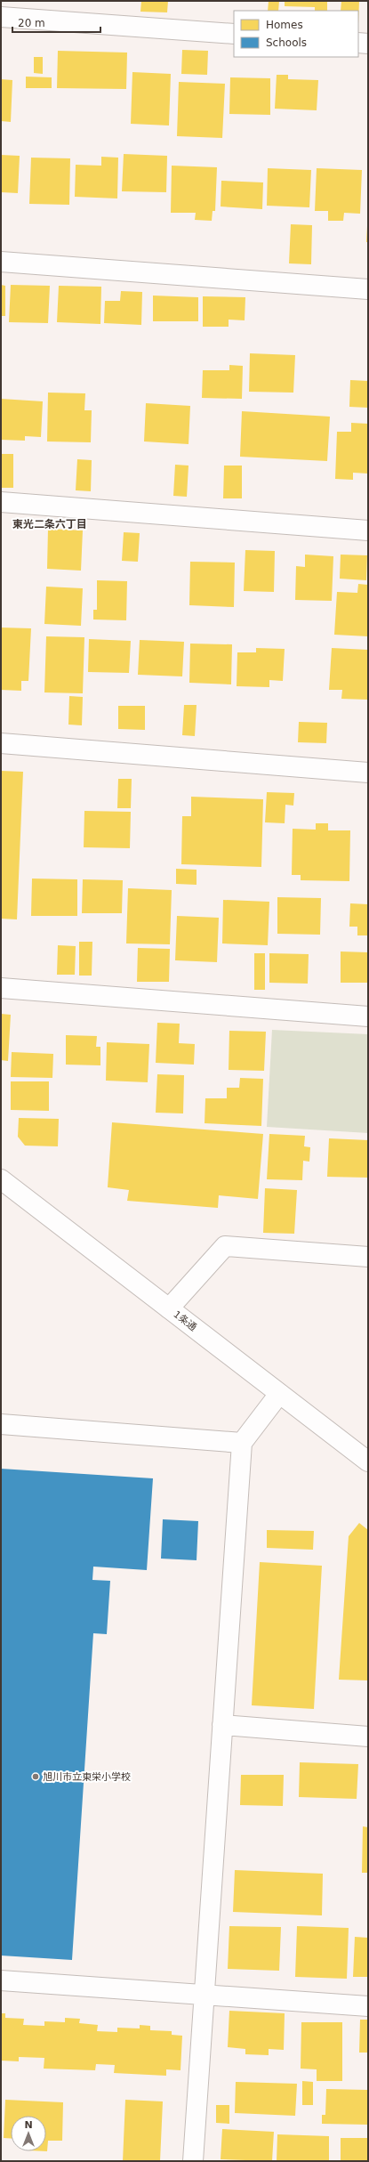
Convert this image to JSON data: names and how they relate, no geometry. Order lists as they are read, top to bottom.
{
  "streets": {
    "street": ["1条通"]
  },
  "districts": ["東光二条六丁目"],
  "places": ["旭川市立東栄小学校"],
  "legend": ["Homes", "Schools"],
  "scale_bar": "20 m",
  "north": "top"
}
